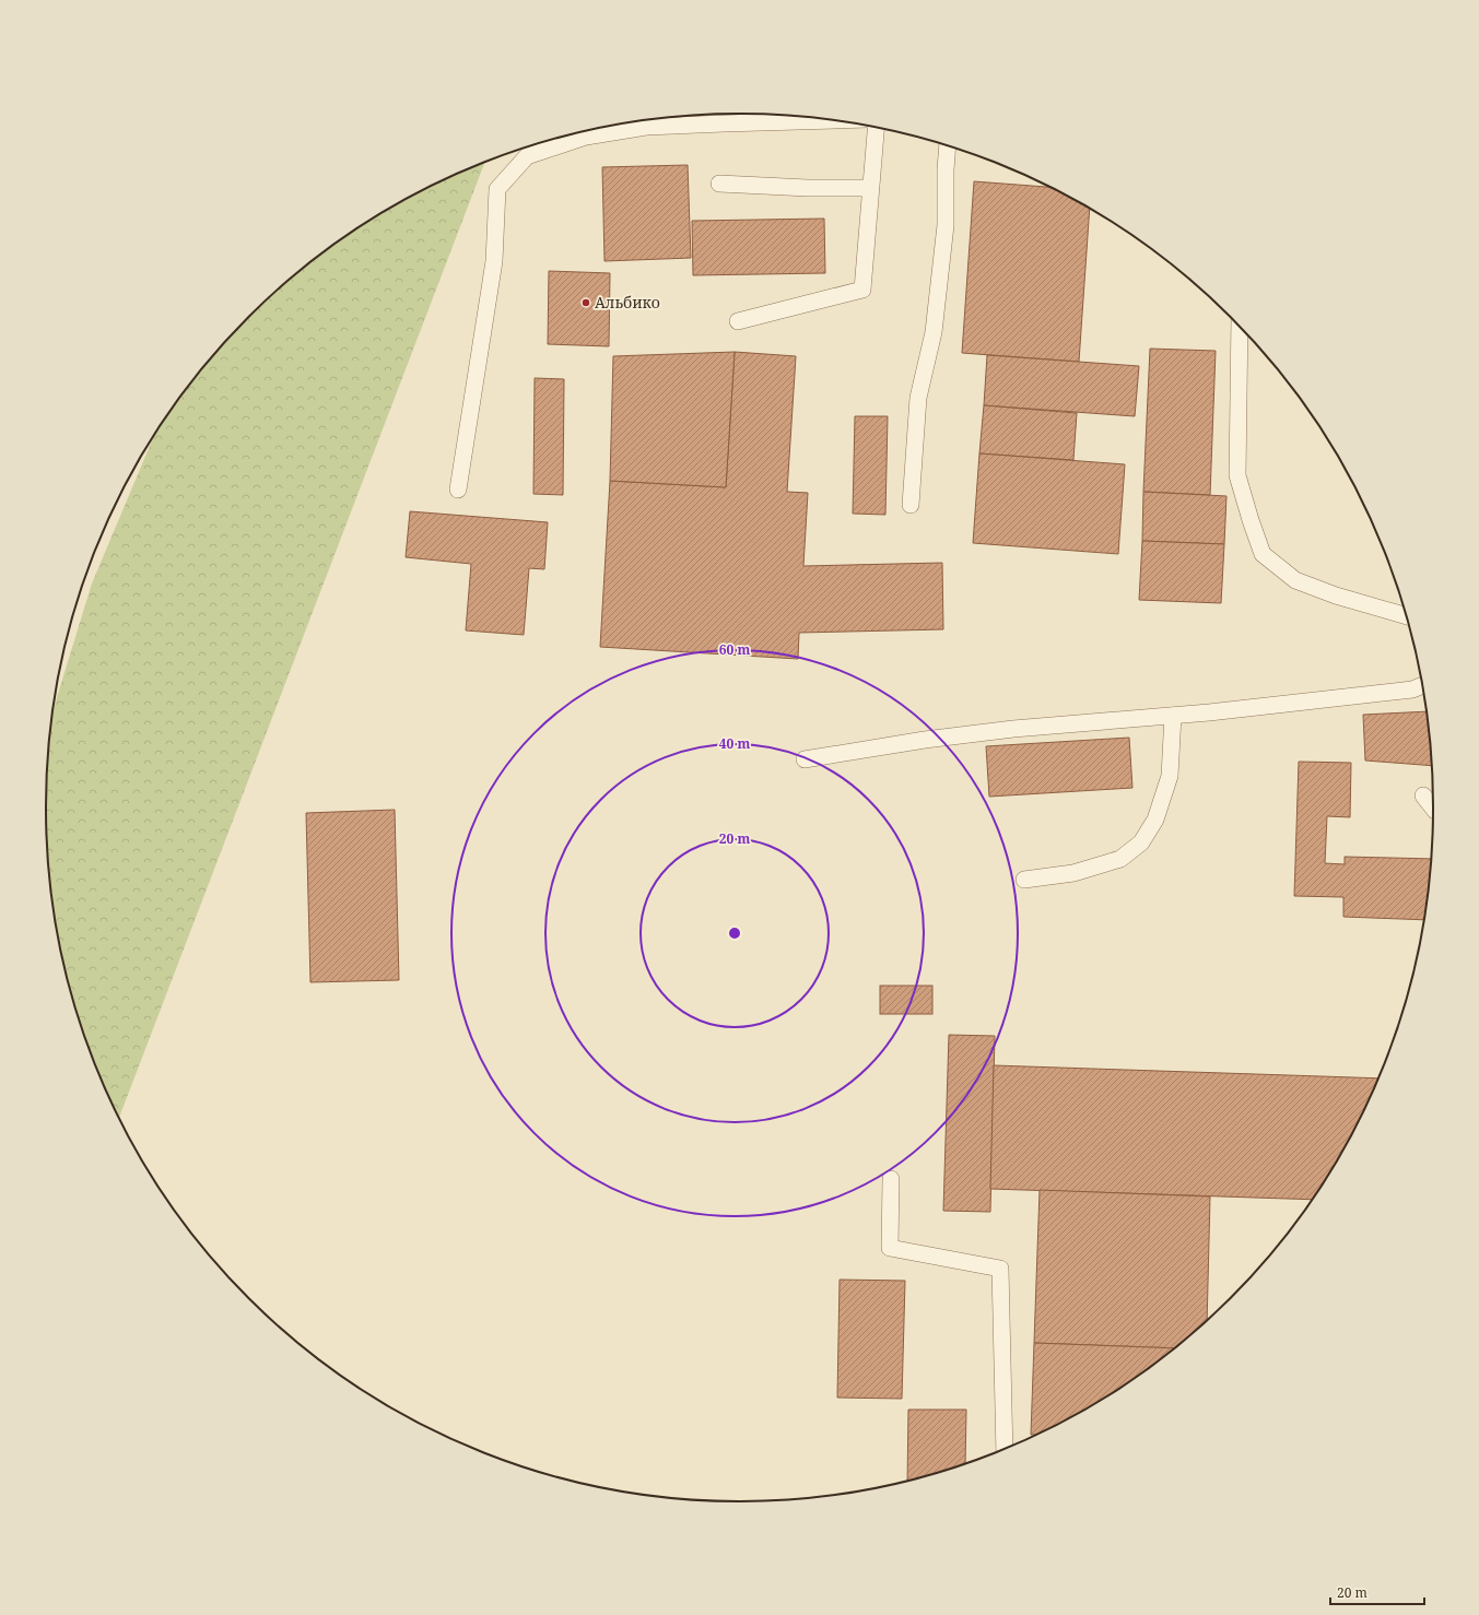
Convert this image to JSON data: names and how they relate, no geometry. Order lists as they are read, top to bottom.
{
  "places": ["Альбико"],
  "scale_bar": "20 m",
  "rings": ["60 m", "40 m", "20 m"]
}
